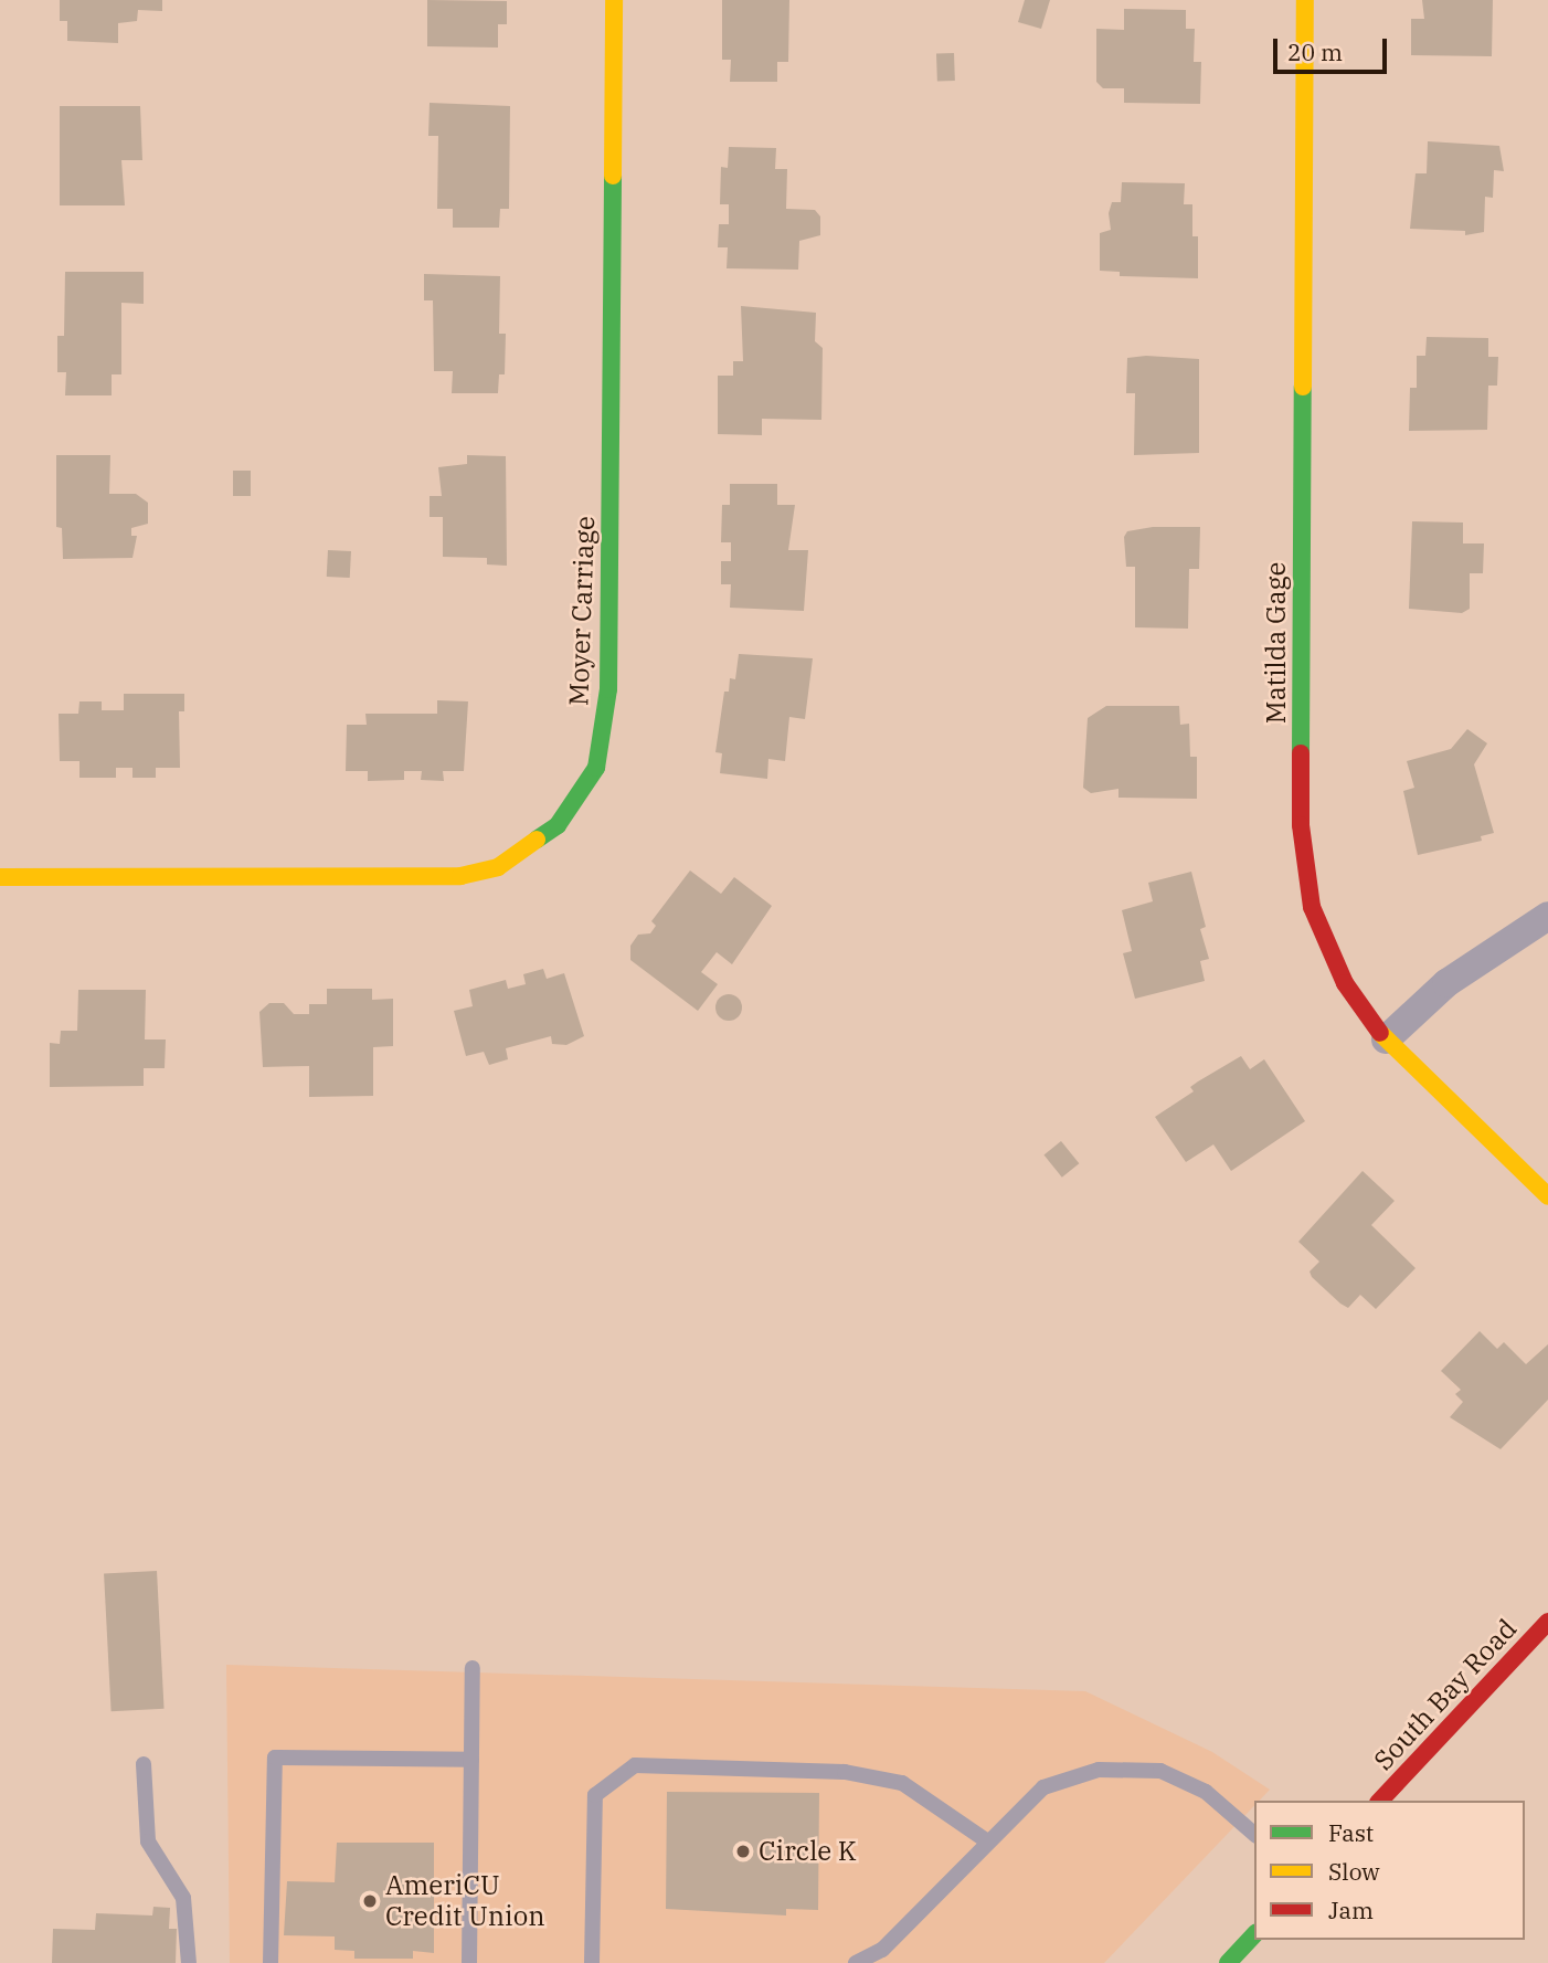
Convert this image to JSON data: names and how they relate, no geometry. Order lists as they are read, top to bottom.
{
  "streets": {
    "street": ["Moyer Carriage", "Matilda Gage", "South Bay Road"]
  },
  "places": ["Circle K", "AmeriCU Credit Union"],
  "legend": ["Fast", "Slow", "Jam"],
  "scale_bar": "20 m"
}
